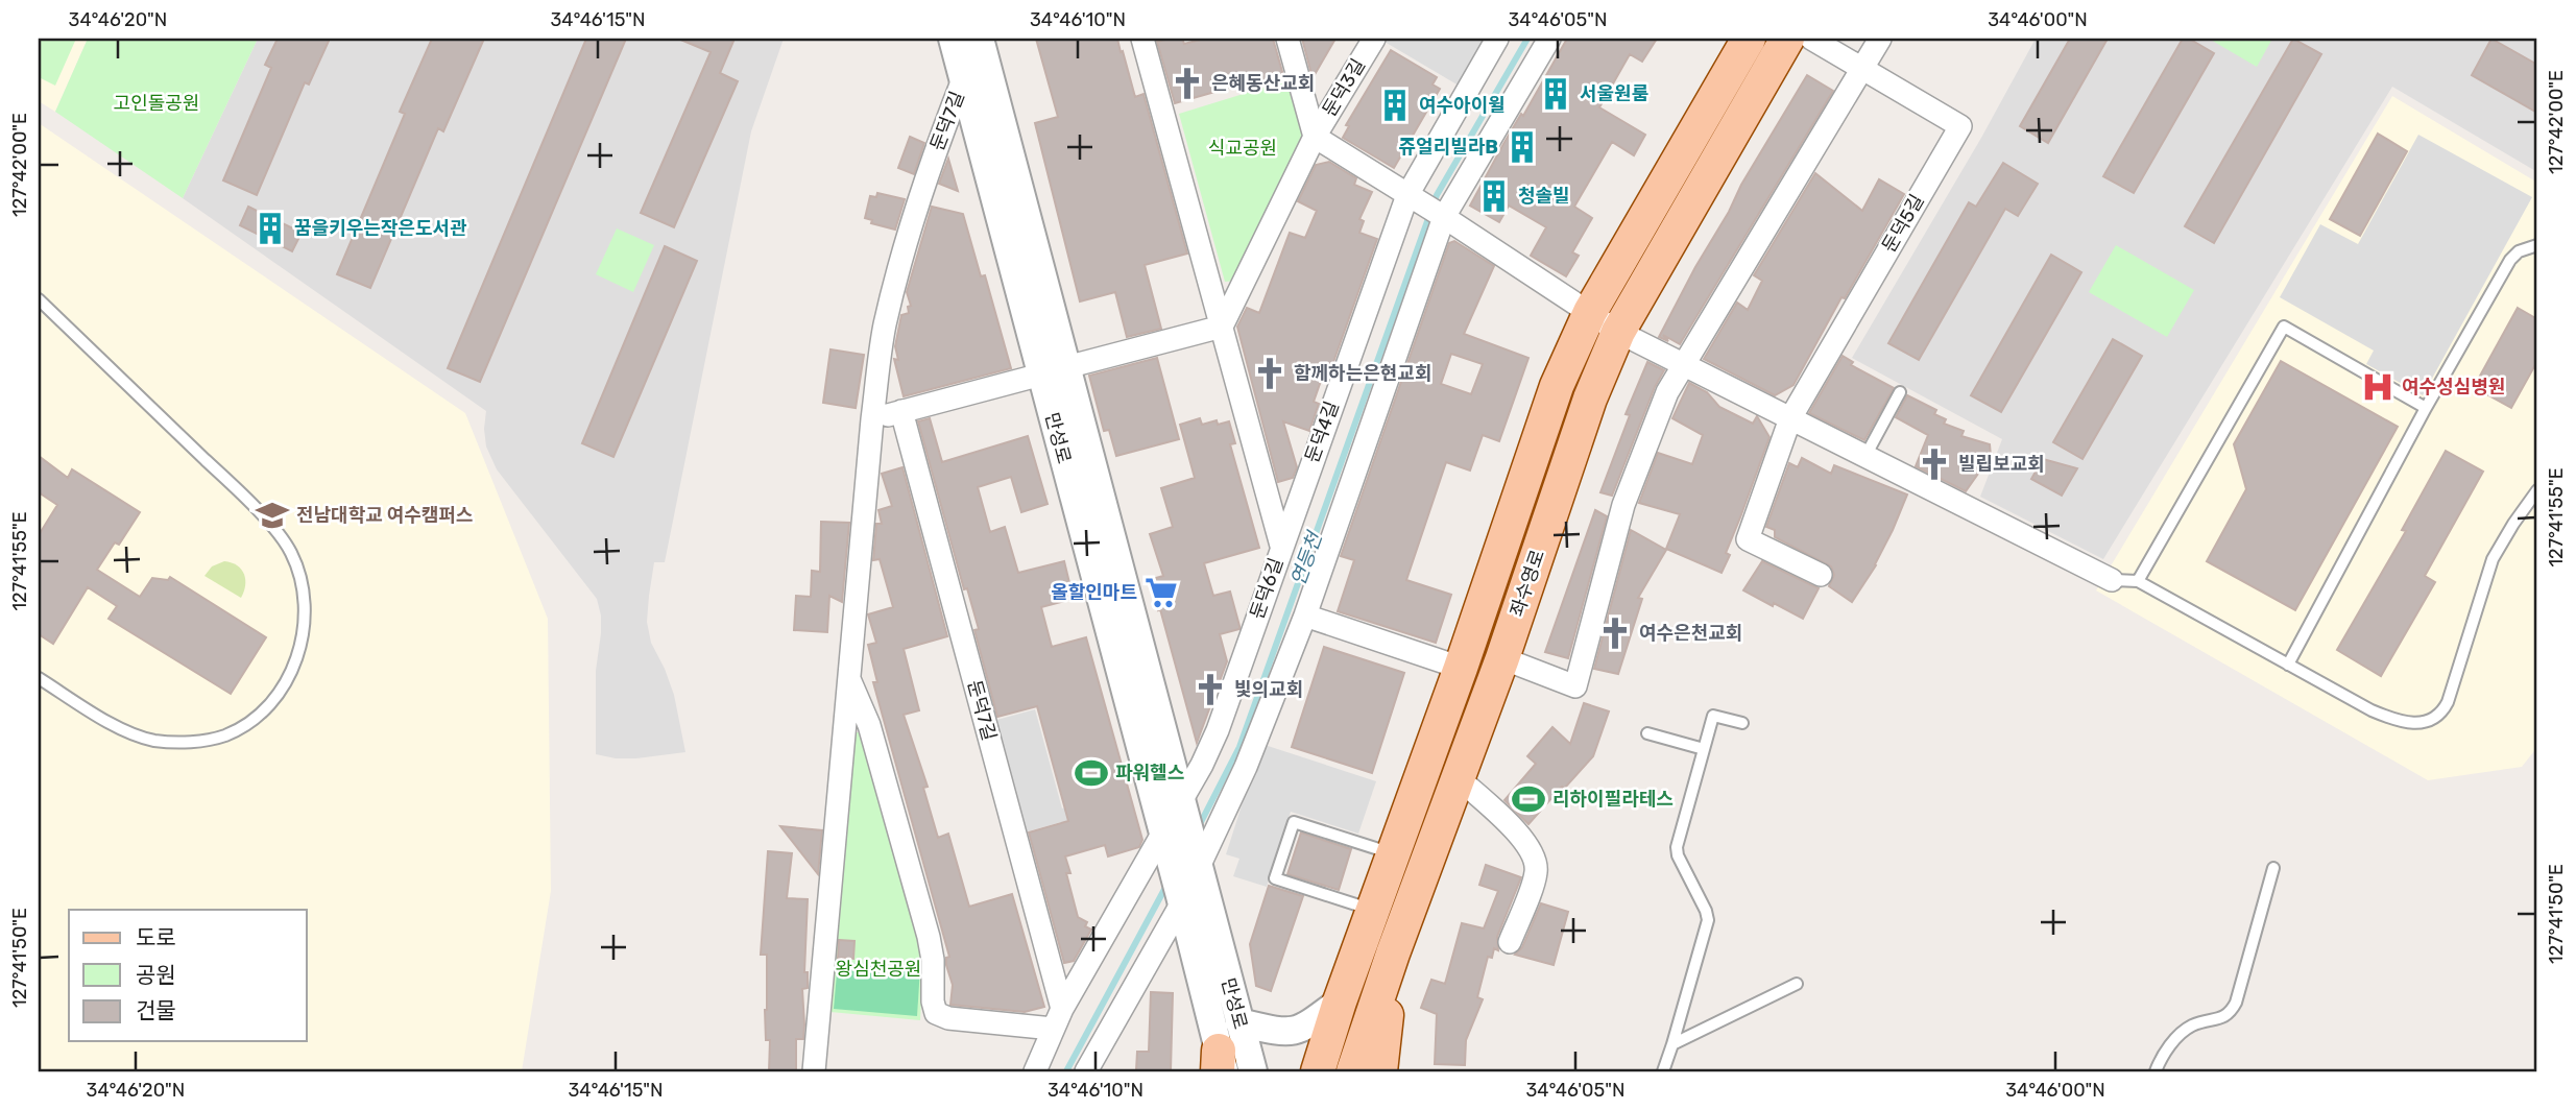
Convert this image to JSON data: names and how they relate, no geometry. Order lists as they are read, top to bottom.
{
  "streets": {
    "main road": ["좌수영로"],
    "street": [
      "둔덕3길",
      "둔덕7길",
      "둔덕5길",
      "둔덕4길",
      "만성로",
      "둔덕6길"
    ]
  },
  "crossings": [
    ["둔덕7길", "만성로"],
    ["둔덕4길", "둔덕6길"],
    ["만성로", "둔덕6길"]
  ],
  "water": ["연등천"],
  "parks": ["고인돌공원", "식교공원", "왕심천공원"],
  "places": {
    "church": [
      "은혜동산교회",
      "함께하는은현교회",
      "빌립보교회",
      "여수은천교회",
      "빛의교회"
    ],
    "building": [
      "서울원룸",
      "여수아이윌",
      "쥬얼리빌라B",
      "청솔빌",
      "꿈을키우는작은도서관"
    ],
    "hospital": ["여수성심병원"],
    "school or university": ["전남대학교 여수캠퍼스"],
    "supermarket": ["올할인마트"],
    "sports": ["파워헬스", "리하이필라테스"]
  },
  "legend": ["도로", "공원", "건물"],
  "coordinates": [
    "34°46'20\"N",
    "34°46'15\"N",
    "34°46'10\"N",
    "34°46'05\"N",
    "34°46'00\"N",
    "127°42'00\"E",
    "127°41'55\"E",
    "127°41'50\"E"
  ]
}
